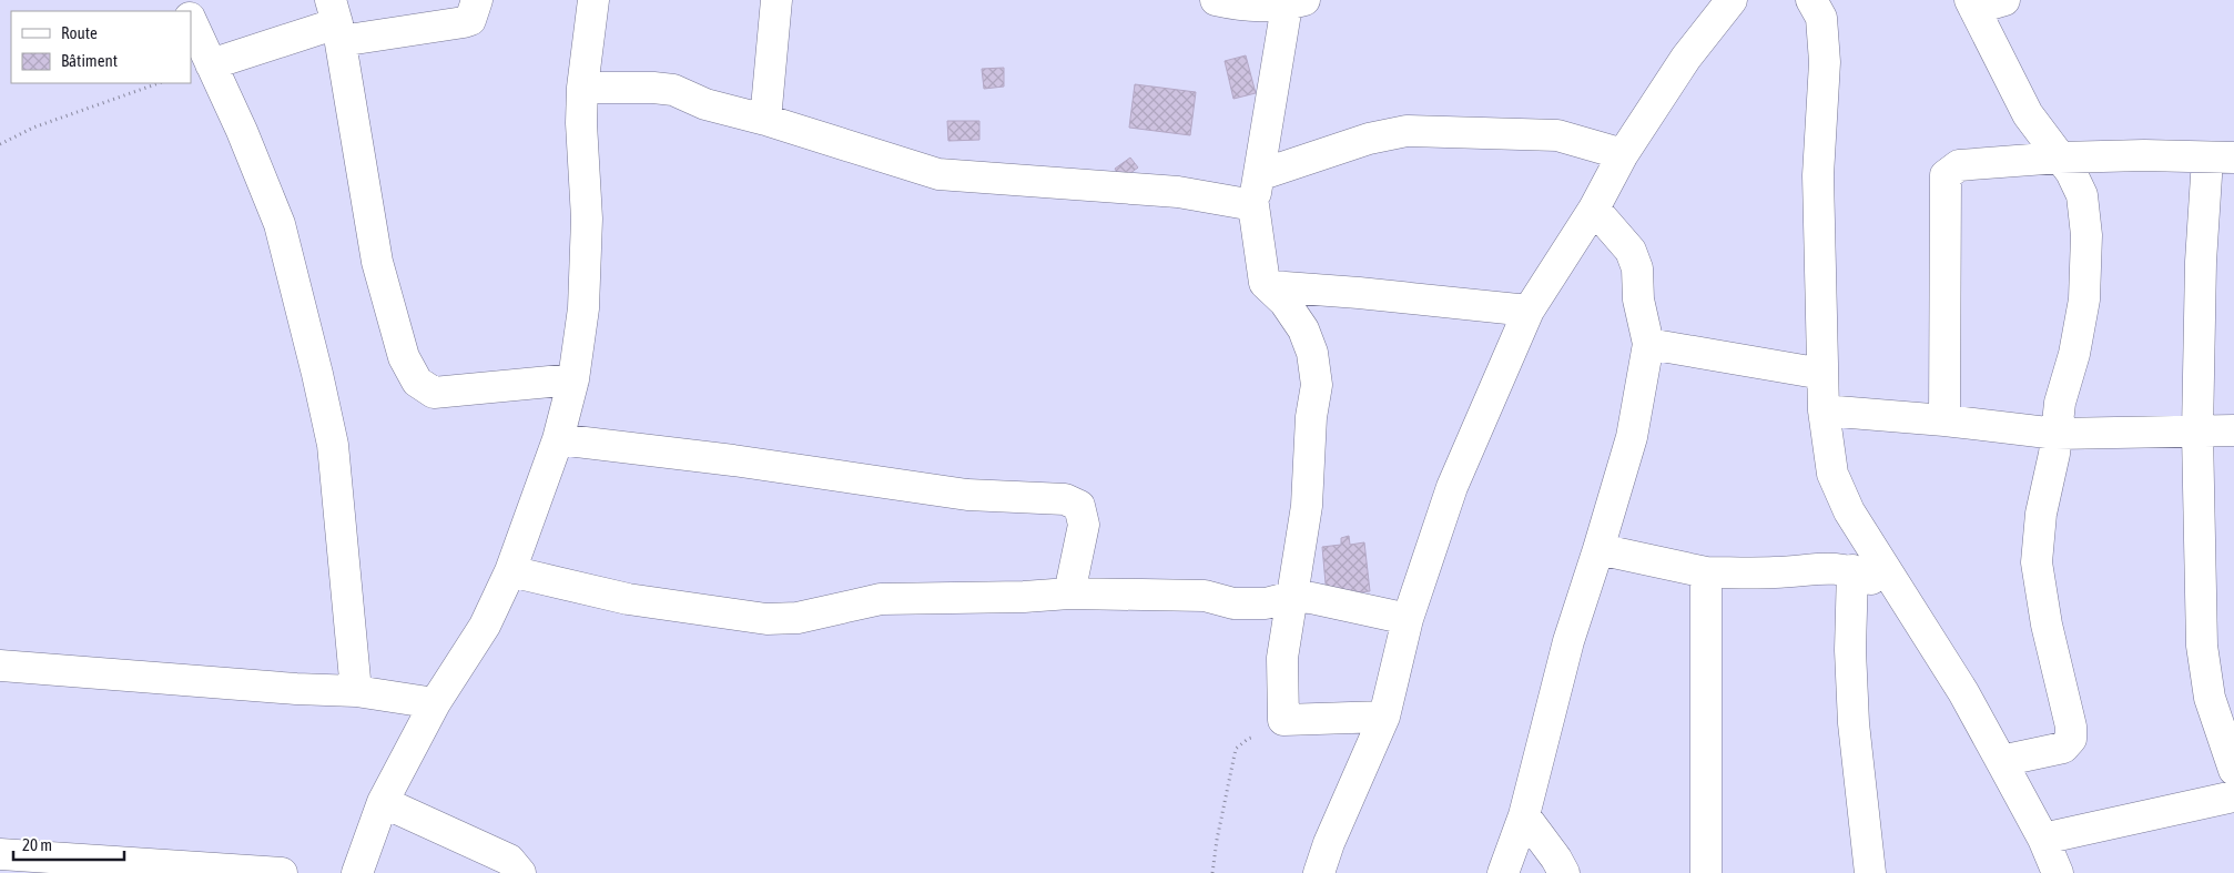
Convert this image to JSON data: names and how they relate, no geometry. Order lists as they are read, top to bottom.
{
  "legend": ["Route", "Bâtiment"],
  "scale_bar": "20 m"
}
